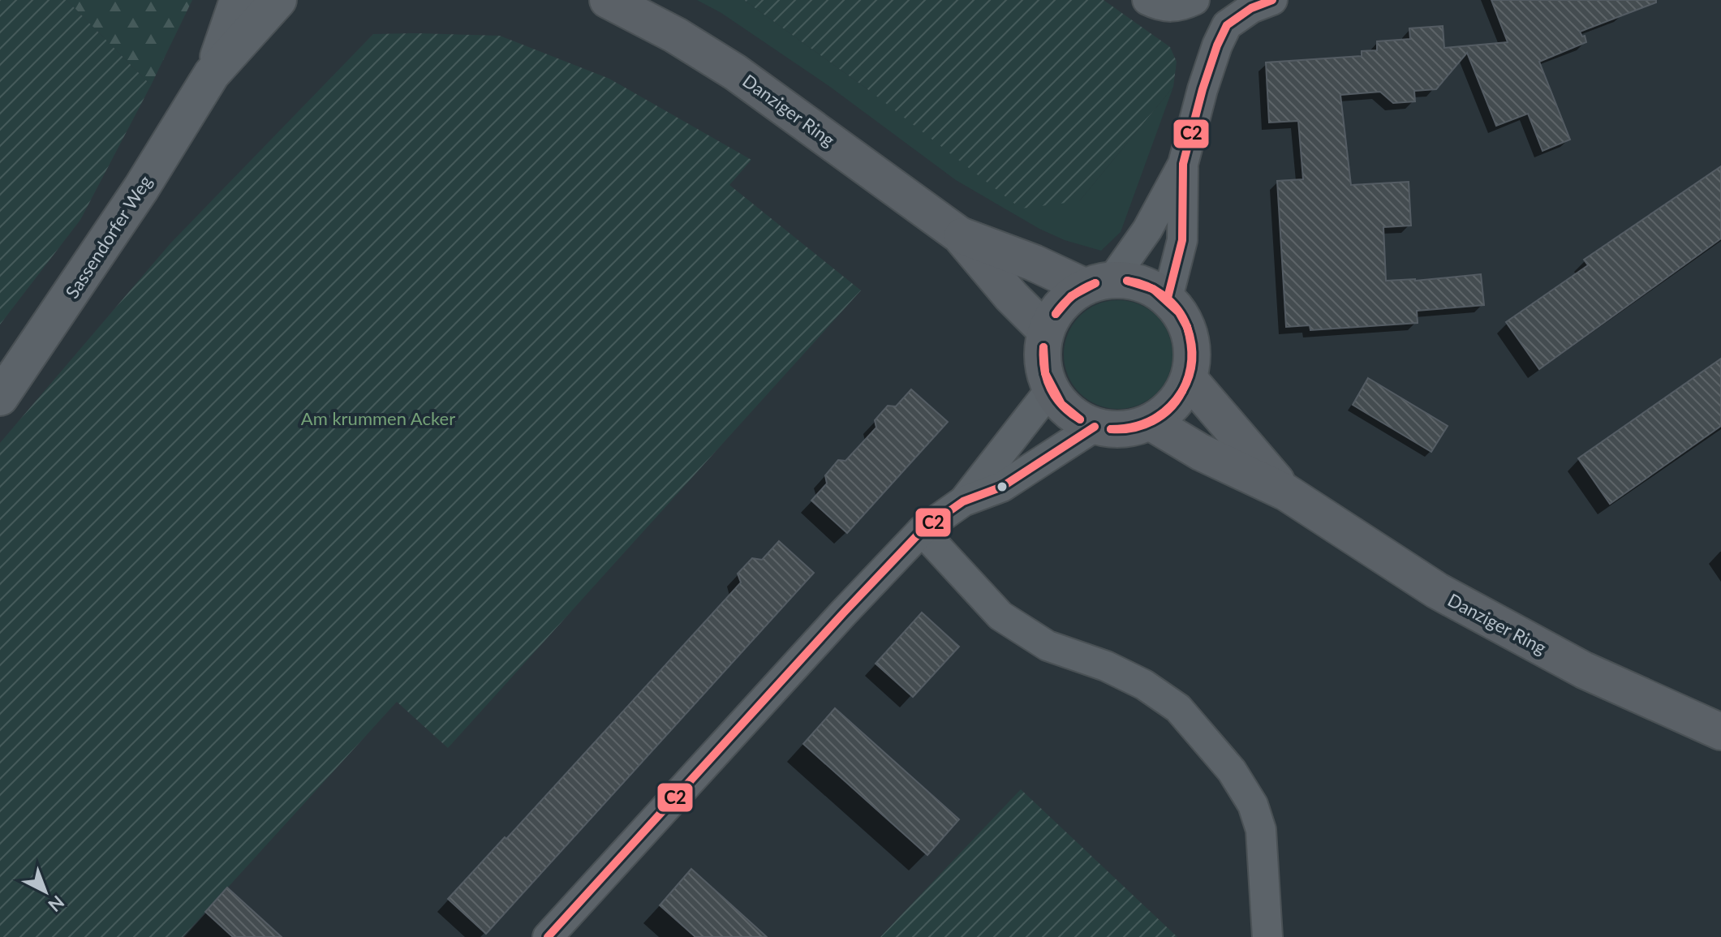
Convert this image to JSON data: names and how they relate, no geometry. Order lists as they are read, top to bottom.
{
  "streets": {
    "main road": ["Danziger Ring"],
    "street": ["Sassendorfer Weg"]
  },
  "parks": ["Am krummen Acker"],
  "lines": ["transit line C2"],
  "north": "bottom right"
}
